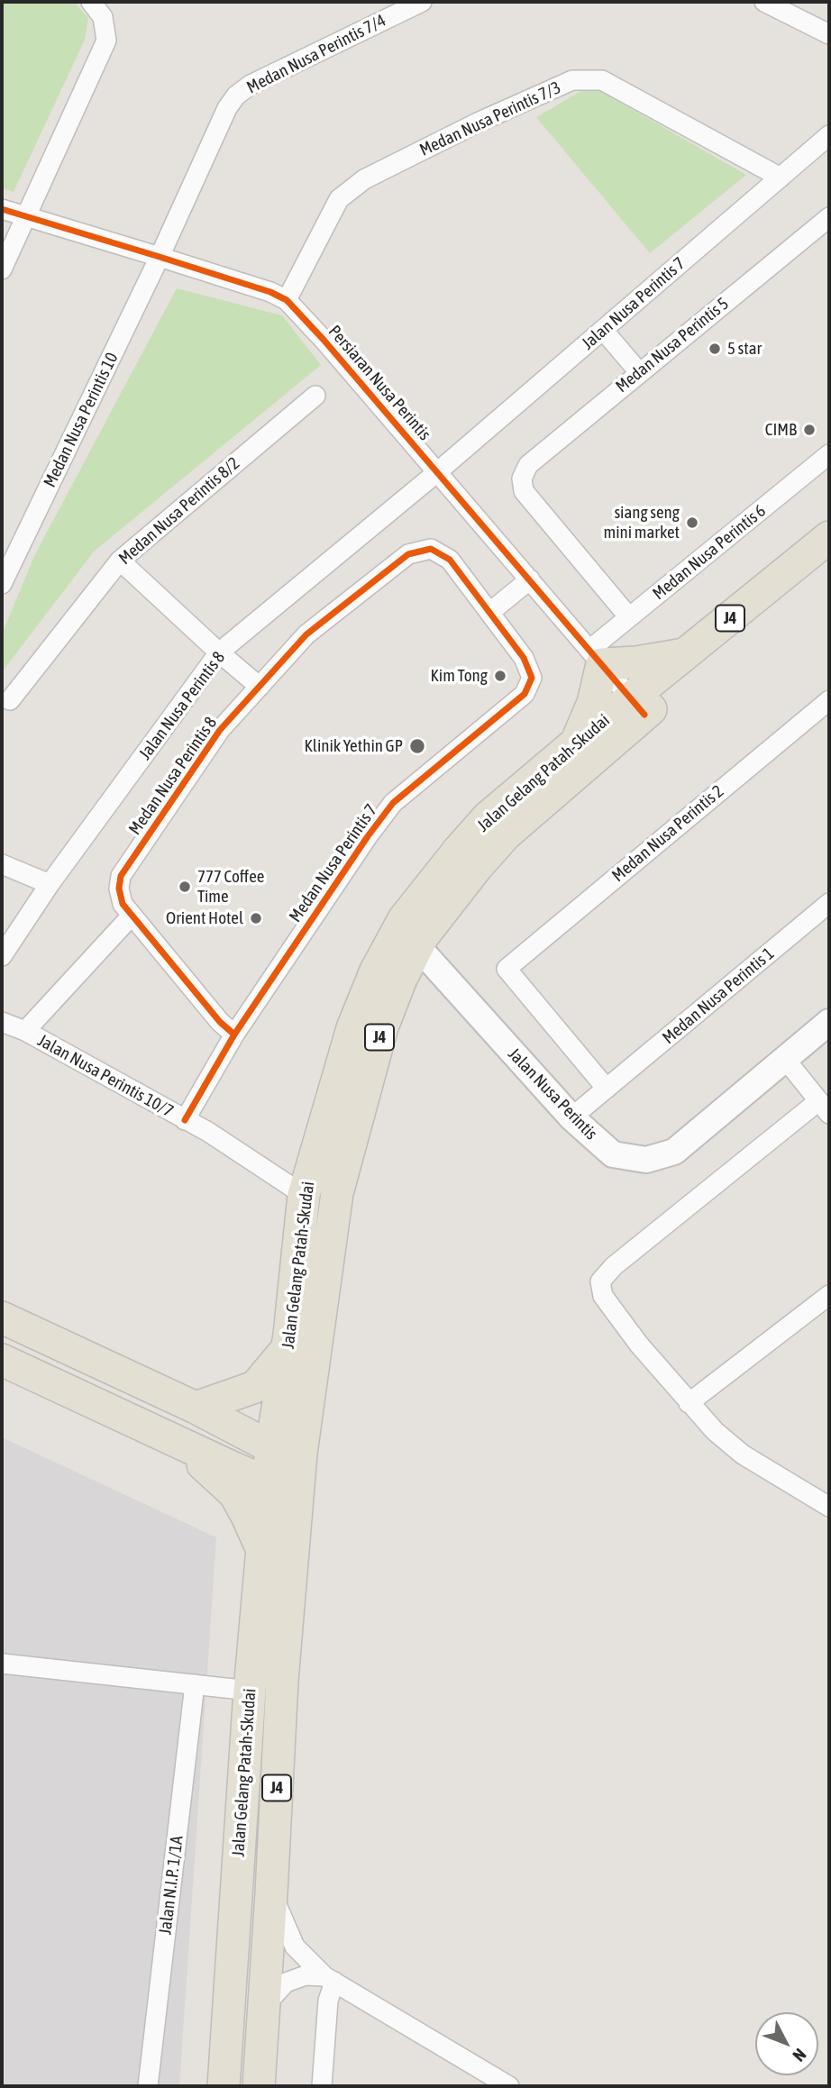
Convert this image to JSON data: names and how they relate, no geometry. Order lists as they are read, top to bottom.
{
  "streets": {
    "main road": ["J4", "Jalan Gelang Patah-Skudai"],
    "street": [
      "Medan Nusa Perintis 7/4",
      "Medan Nusa Perintis 7/3",
      "Jalan Nusa Perintis 7",
      "Medan Nusa Perintis 5",
      "Persiaran Nusa Perintis",
      "Medan Nusa Perintis 10",
      "Medan Nusa Perintis 8/2",
      "Medan Nusa Perintis 6",
      "Jalan Nusa Perintis 8",
      "Medan Nusa Perintis 8",
      "Medan Nusa Perintis 2",
      "Medan Nusa Perintis 7",
      "Medan Nusa Perintis 1",
      "Jalan Nusa Perintis 10/7",
      "Jalan Nusa Perintis",
      "Jalan N.I.P. 1/1A"
    ]
  },
  "crossings": [
    ["Medan Nusa Perintis 7/4", "Persiaran Nusa Perintis"],
    ["Medan Nusa Perintis 7/4", "Medan Nusa Perintis 10"],
    ["Medan Nusa Perintis 7/3", "Jalan Nusa Perintis 7"],
    ["Medan Nusa Perintis 7/3", "Persiaran Nusa Perintis"],
    ["Jalan Nusa Perintis 7", "Persiaran Nusa Perintis"],
    ["Jalan Nusa Perintis 7", "Jalan Nusa Perintis 8"],
    ["Medan Nusa Perintis 5", "Medan Nusa Perintis 6"],
    ["Persiaran Nusa Perintis", "Medan Nusa Perintis 10"],
    ["Persiaran Nusa Perintis", "Medan Nusa Perintis 6"],
    ["Persiaran Nusa Perintis", "Jalan Nusa Perintis 8"],
    ["Persiaran Nusa Perintis", "Jalan Gelang Patah-Skudai"],
    ["Jalan Gelang Patah-Skudai", "Jalan Nusa Perintis 10/7"],
    ["Jalan Gelang Patah-Skudai", "Jalan Nusa Perintis"],
    ["Medan Nusa Perintis 8", "Medan Nusa Perintis 7"],
    ["Medan Nusa Perintis 2", "Medan Nusa Perintis 1"],
    ["Medan Nusa Perintis 1", "Jalan Nusa Perintis"]
  ],
  "places": [
    "5 star",
    "CIMB",
    "siang seng mini market",
    "Kim Tong",
    "Klinik Yethin GP",
    "777 Coffee Time",
    "Orient Hotel"
  ],
  "north": "bottom right"
}
